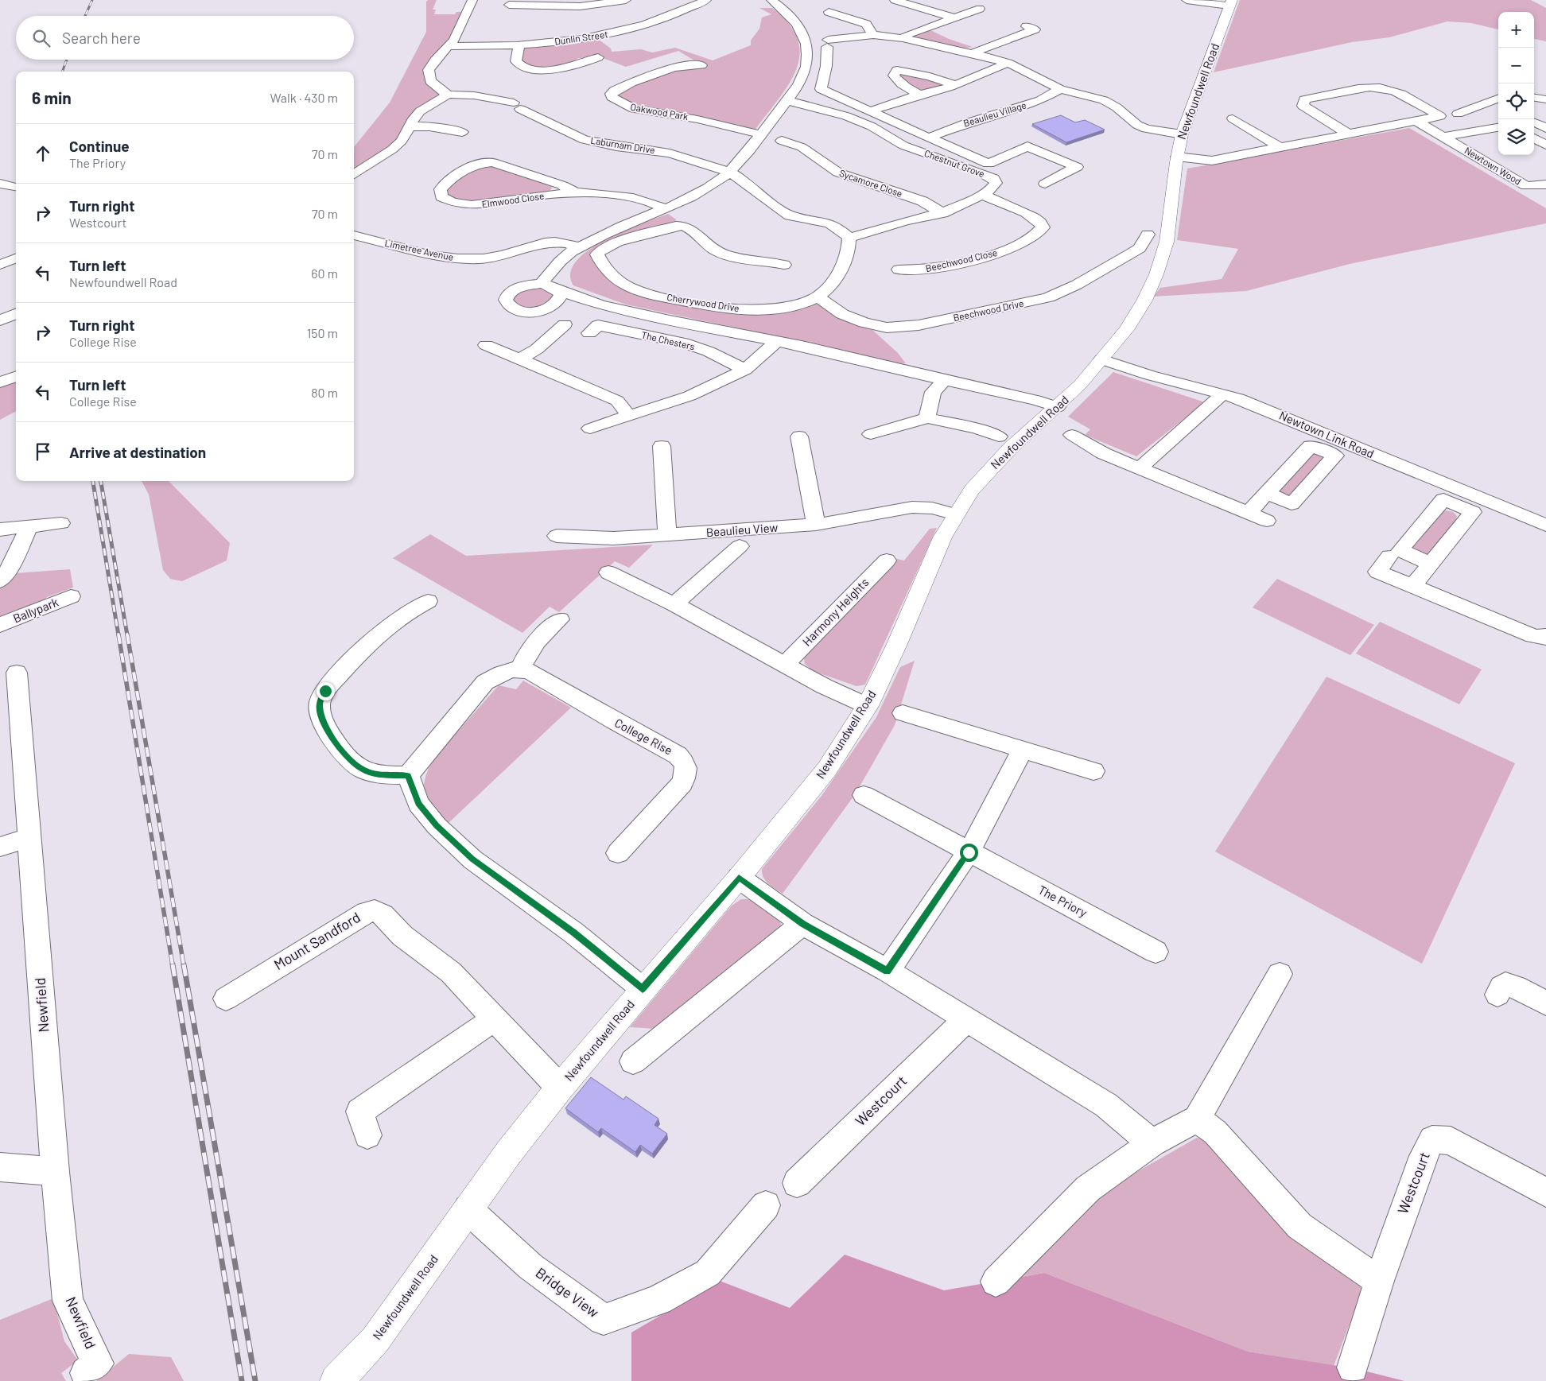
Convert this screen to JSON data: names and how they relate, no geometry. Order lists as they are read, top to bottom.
{
  "streets": {
    "main road": ["Newfoundwell Road"],
    "street": [
      "Dunlin Street",
      "Oakwood Park",
      "Beaulieu Village",
      "Laburnam Drive",
      "Chestnut Grove",
      "Newtown Wood",
      "Sycamore Close",
      "Elmwood Close",
      "Limetree Avenue",
      "Beechwood Close",
      "Cherrywood Drive",
      "Beechwood Drive",
      "The Chesters",
      "Newtown Link Road",
      "Beaulieu View",
      "Ballypark",
      "Harmony Heights",
      "College Rise",
      "The Priory",
      "Mount Sandford",
      "Newfield",
      "Westcourt",
      "Bridge View"
    ]
  },
  "crossings": [
    ["Newfoundwell Road", "Newtown Link Road"],
    ["Newfoundwell Road", "Beaulieu View"],
    ["Newfoundwell Road", "Mount Sandford"],
    ["Newfoundwell Road", "Bridge View"],
    ["Chestnut Grove", "Sycamore Close"],
    ["Chestnut Grove", "Beechwood Close"],
    ["Chestnut Grove", "Cherrywood Drive"],
    ["Cherrywood Drive", "Beechwood Drive"]
  ],
  "page": {
    "map_buttons": ["+", "−"],
    "search": "Search here",
    "heading": ["6 min", "Walk · 430 m"],
    "list": [
      ["Continue", "The Priory", "70 m"],
      ["Turn right", "Westcourt", "70 m"],
      ["Turn left", "Newfoundwell Road", "60 m"],
      ["Turn right", "College Rise", "150 m"],
      ["Turn left", "College Rise", "80 m"],
      "Arrive at destination"
    ]
  }
}
